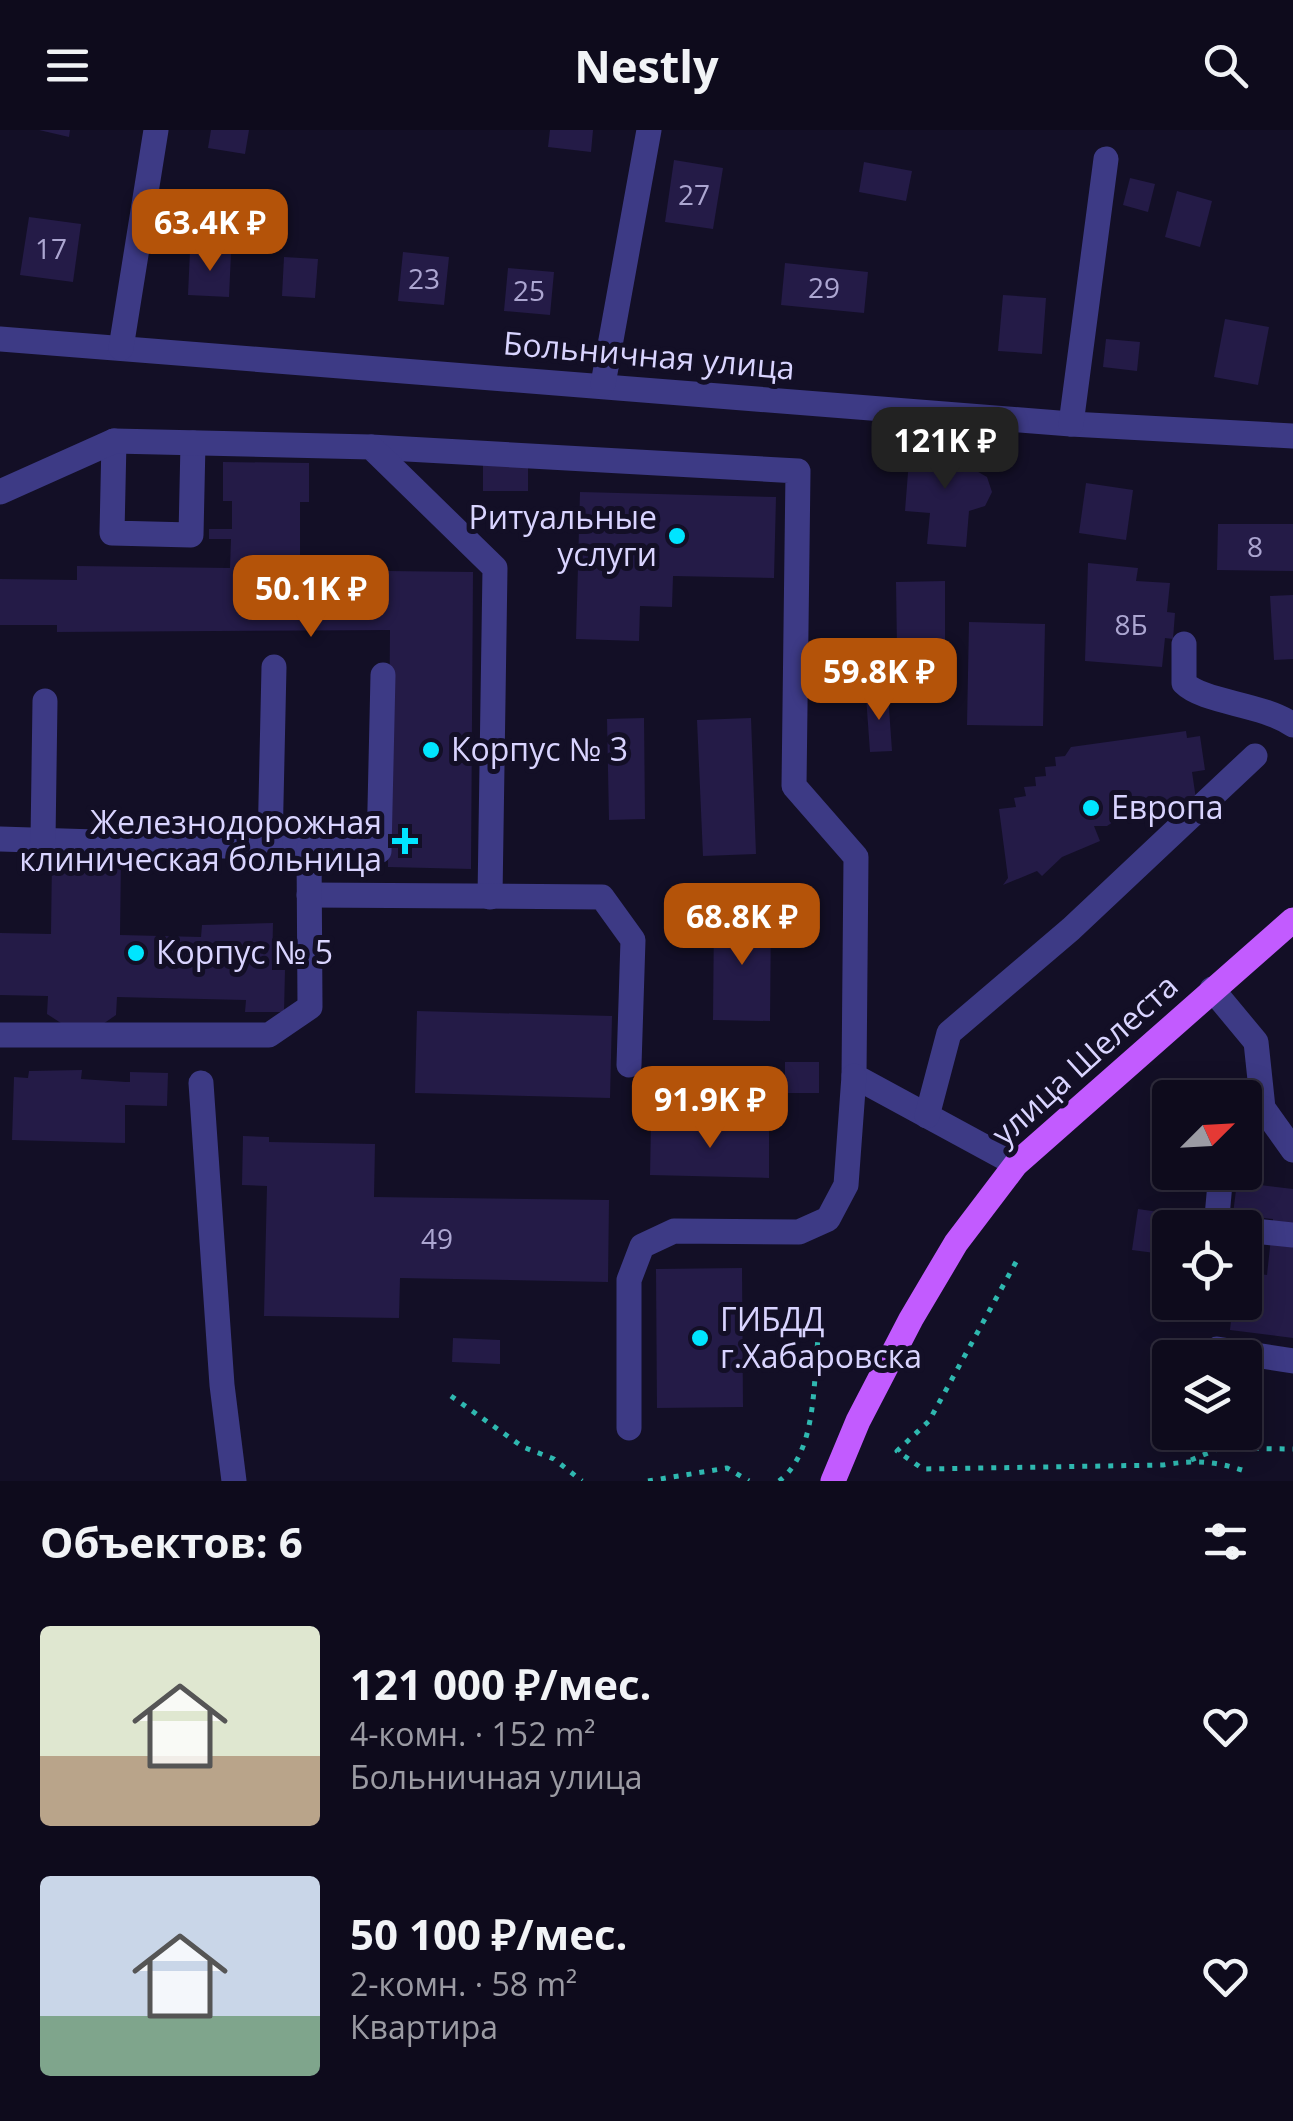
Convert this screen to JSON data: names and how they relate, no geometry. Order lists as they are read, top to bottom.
{
  "streets": {
    "main road": ["улица Шелеста"],
    "street": ["Больничная улица"]
  },
  "places": {
    "other": [
      "Ритуальные услуги",
      "Корпус № 3",
      "Европа",
      "Корпус № 5",
      "ГИБДД г.Хабаровска"
    ],
    "health": ["Железнодорожная клиническая больница"]
  },
  "house_numbers": [
    "27",
    "17",
    "23",
    "29",
    "25",
    "8",
    "8Б",
    "49"
  ],
  "north": "top right",
  "page": {
    "header": "Nestly",
    "price": [
      "63.4K ₽",
      "121K ₽",
      "50.1K ₽",
      "59.8K ₽",
      "68.8K ₽",
      "91.9K ₽"
    ],
    "heading": "Объектов: 6",
    "list": [
      {
        "name": "121 000 ₽/мес.",
        "note": "4-комн. · 152 m² · Больничная улица"
      },
      {
        "name": "50 100 ₽/мес.",
        "note": "2-комн. · 58 m² · Квартира"
      }
    ]
  }
}
